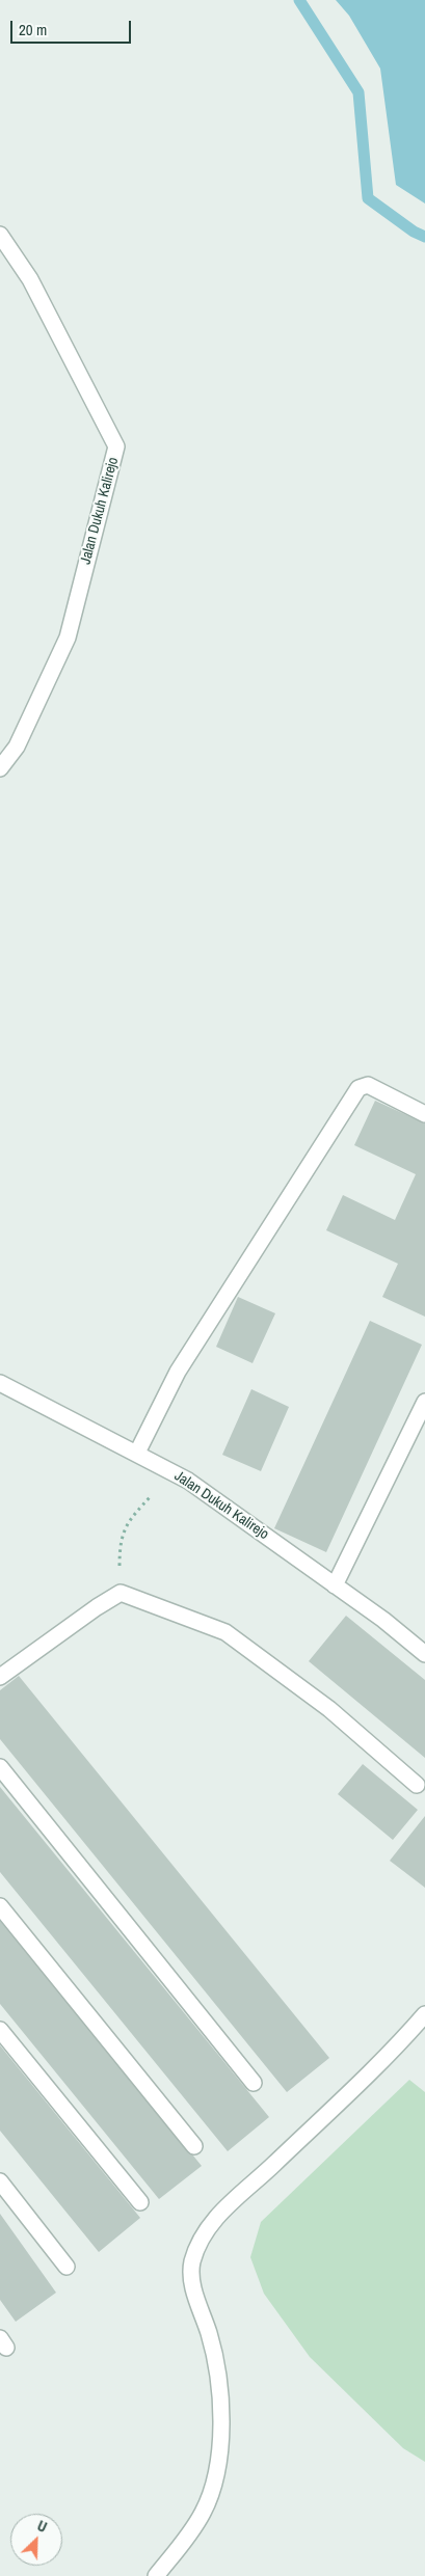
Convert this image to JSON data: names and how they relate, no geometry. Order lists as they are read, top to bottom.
{
  "streets": {
    "street": ["Jalan Dukuh Kalirejo"]
  },
  "scale_bar": "20 m",
  "north": "top right"
}
